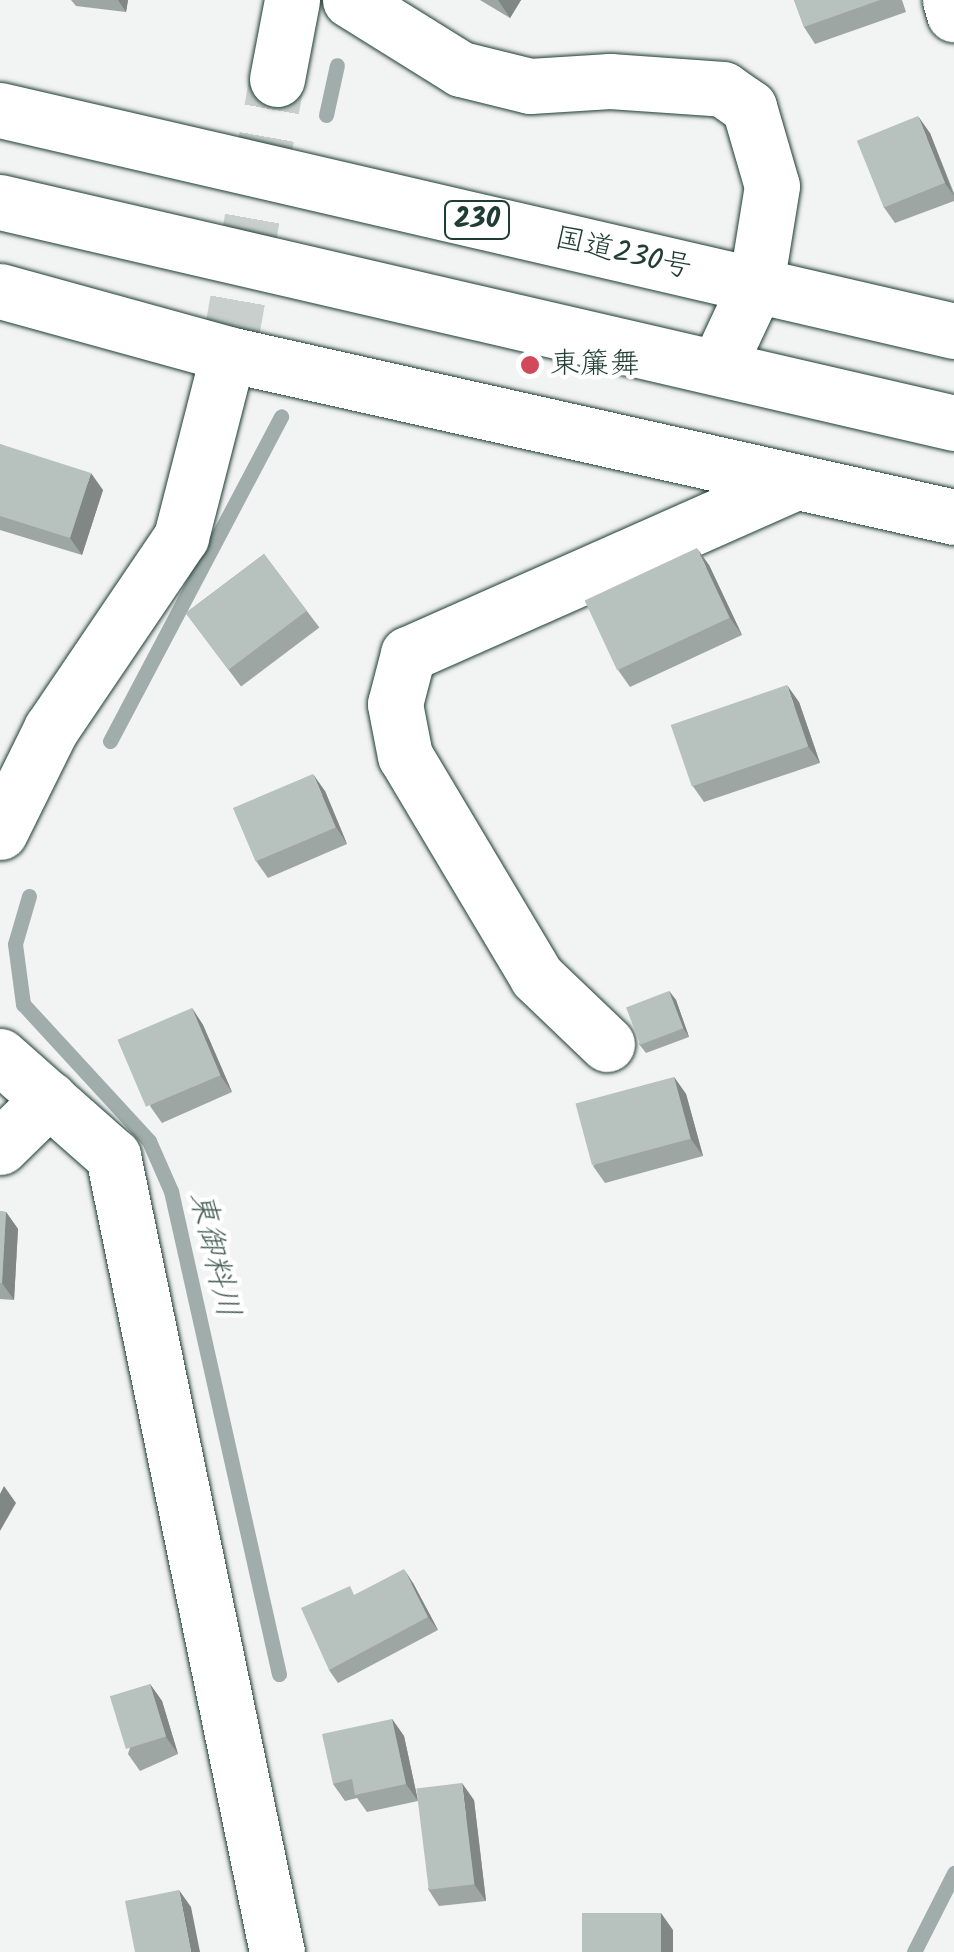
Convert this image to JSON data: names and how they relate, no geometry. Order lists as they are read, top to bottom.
{
  "streets": {
    "main road": ["230", "国道230号"]
  },
  "water": ["東御料川"],
  "places": ["東簾舞"]
}
